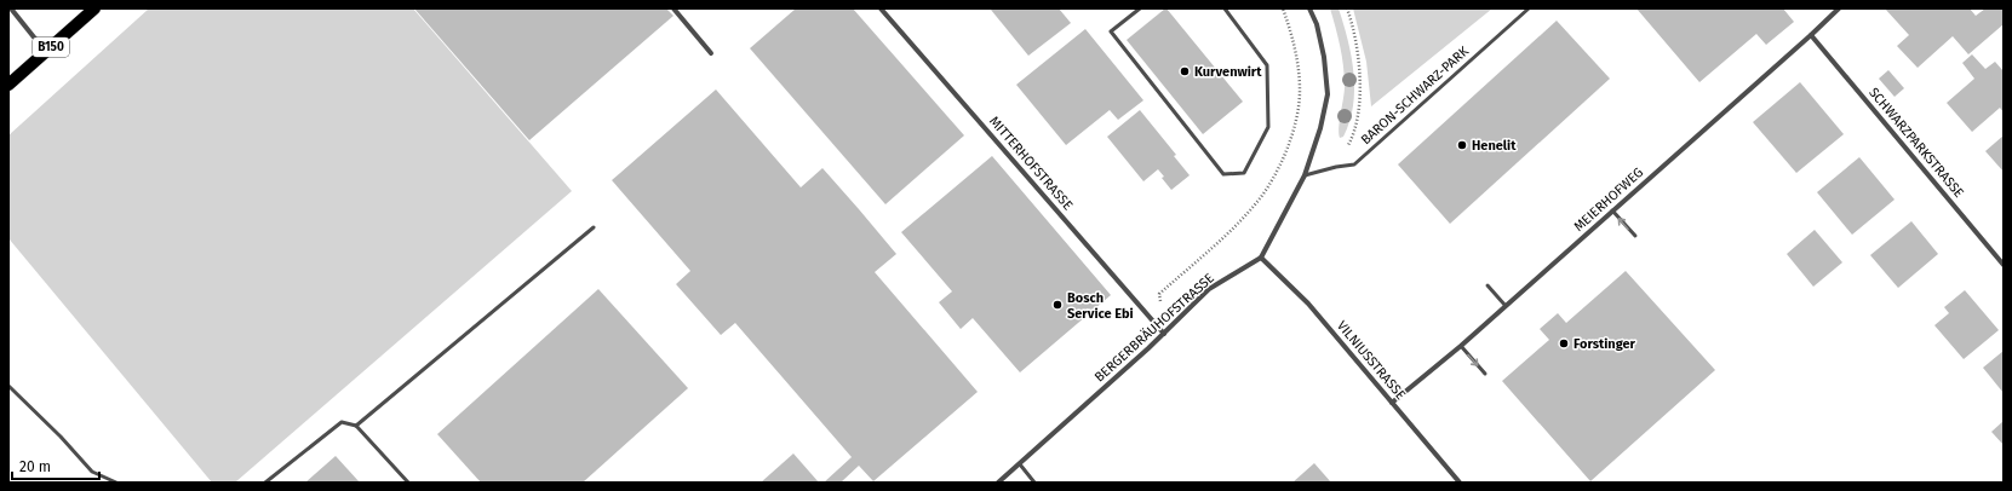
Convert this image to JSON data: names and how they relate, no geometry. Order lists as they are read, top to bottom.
{
  "streets": {
    "main road": ["B150"],
    "street": [
      "SCHWARZPARKSTRASSE",
      "MITTERHOFSTRASSE",
      "MEIERHOFWEG",
      "BERGERBRÄUHOFSTRASSE",
      "VILNIUSSTRASSE"
    ],
    "lane": ["BARON-SCHWARZ-PARK"]
  },
  "crossings": [
    ["BARON-SCHWARZ-PARK", "BERGERBRÄUHOFSTRASSE"],
    ["SCHWARZPARKSTRASSE", "MEIERHOFWEG"],
    ["MITTERHOFSTRASSE", "BERGERBRÄUHOFSTRASSE"],
    ["MEIERHOFWEG", "VILNIUSSTRASSE"],
    ["BERGERBRÄUHOFSTRASSE", "VILNIUSSTRASSE"]
  ],
  "places": [
    "Kurvenwirt",
    "Henelit",
    "Bosch Service Ebi",
    "Forstinger"
  ],
  "scale_bar": "20 m"
}
